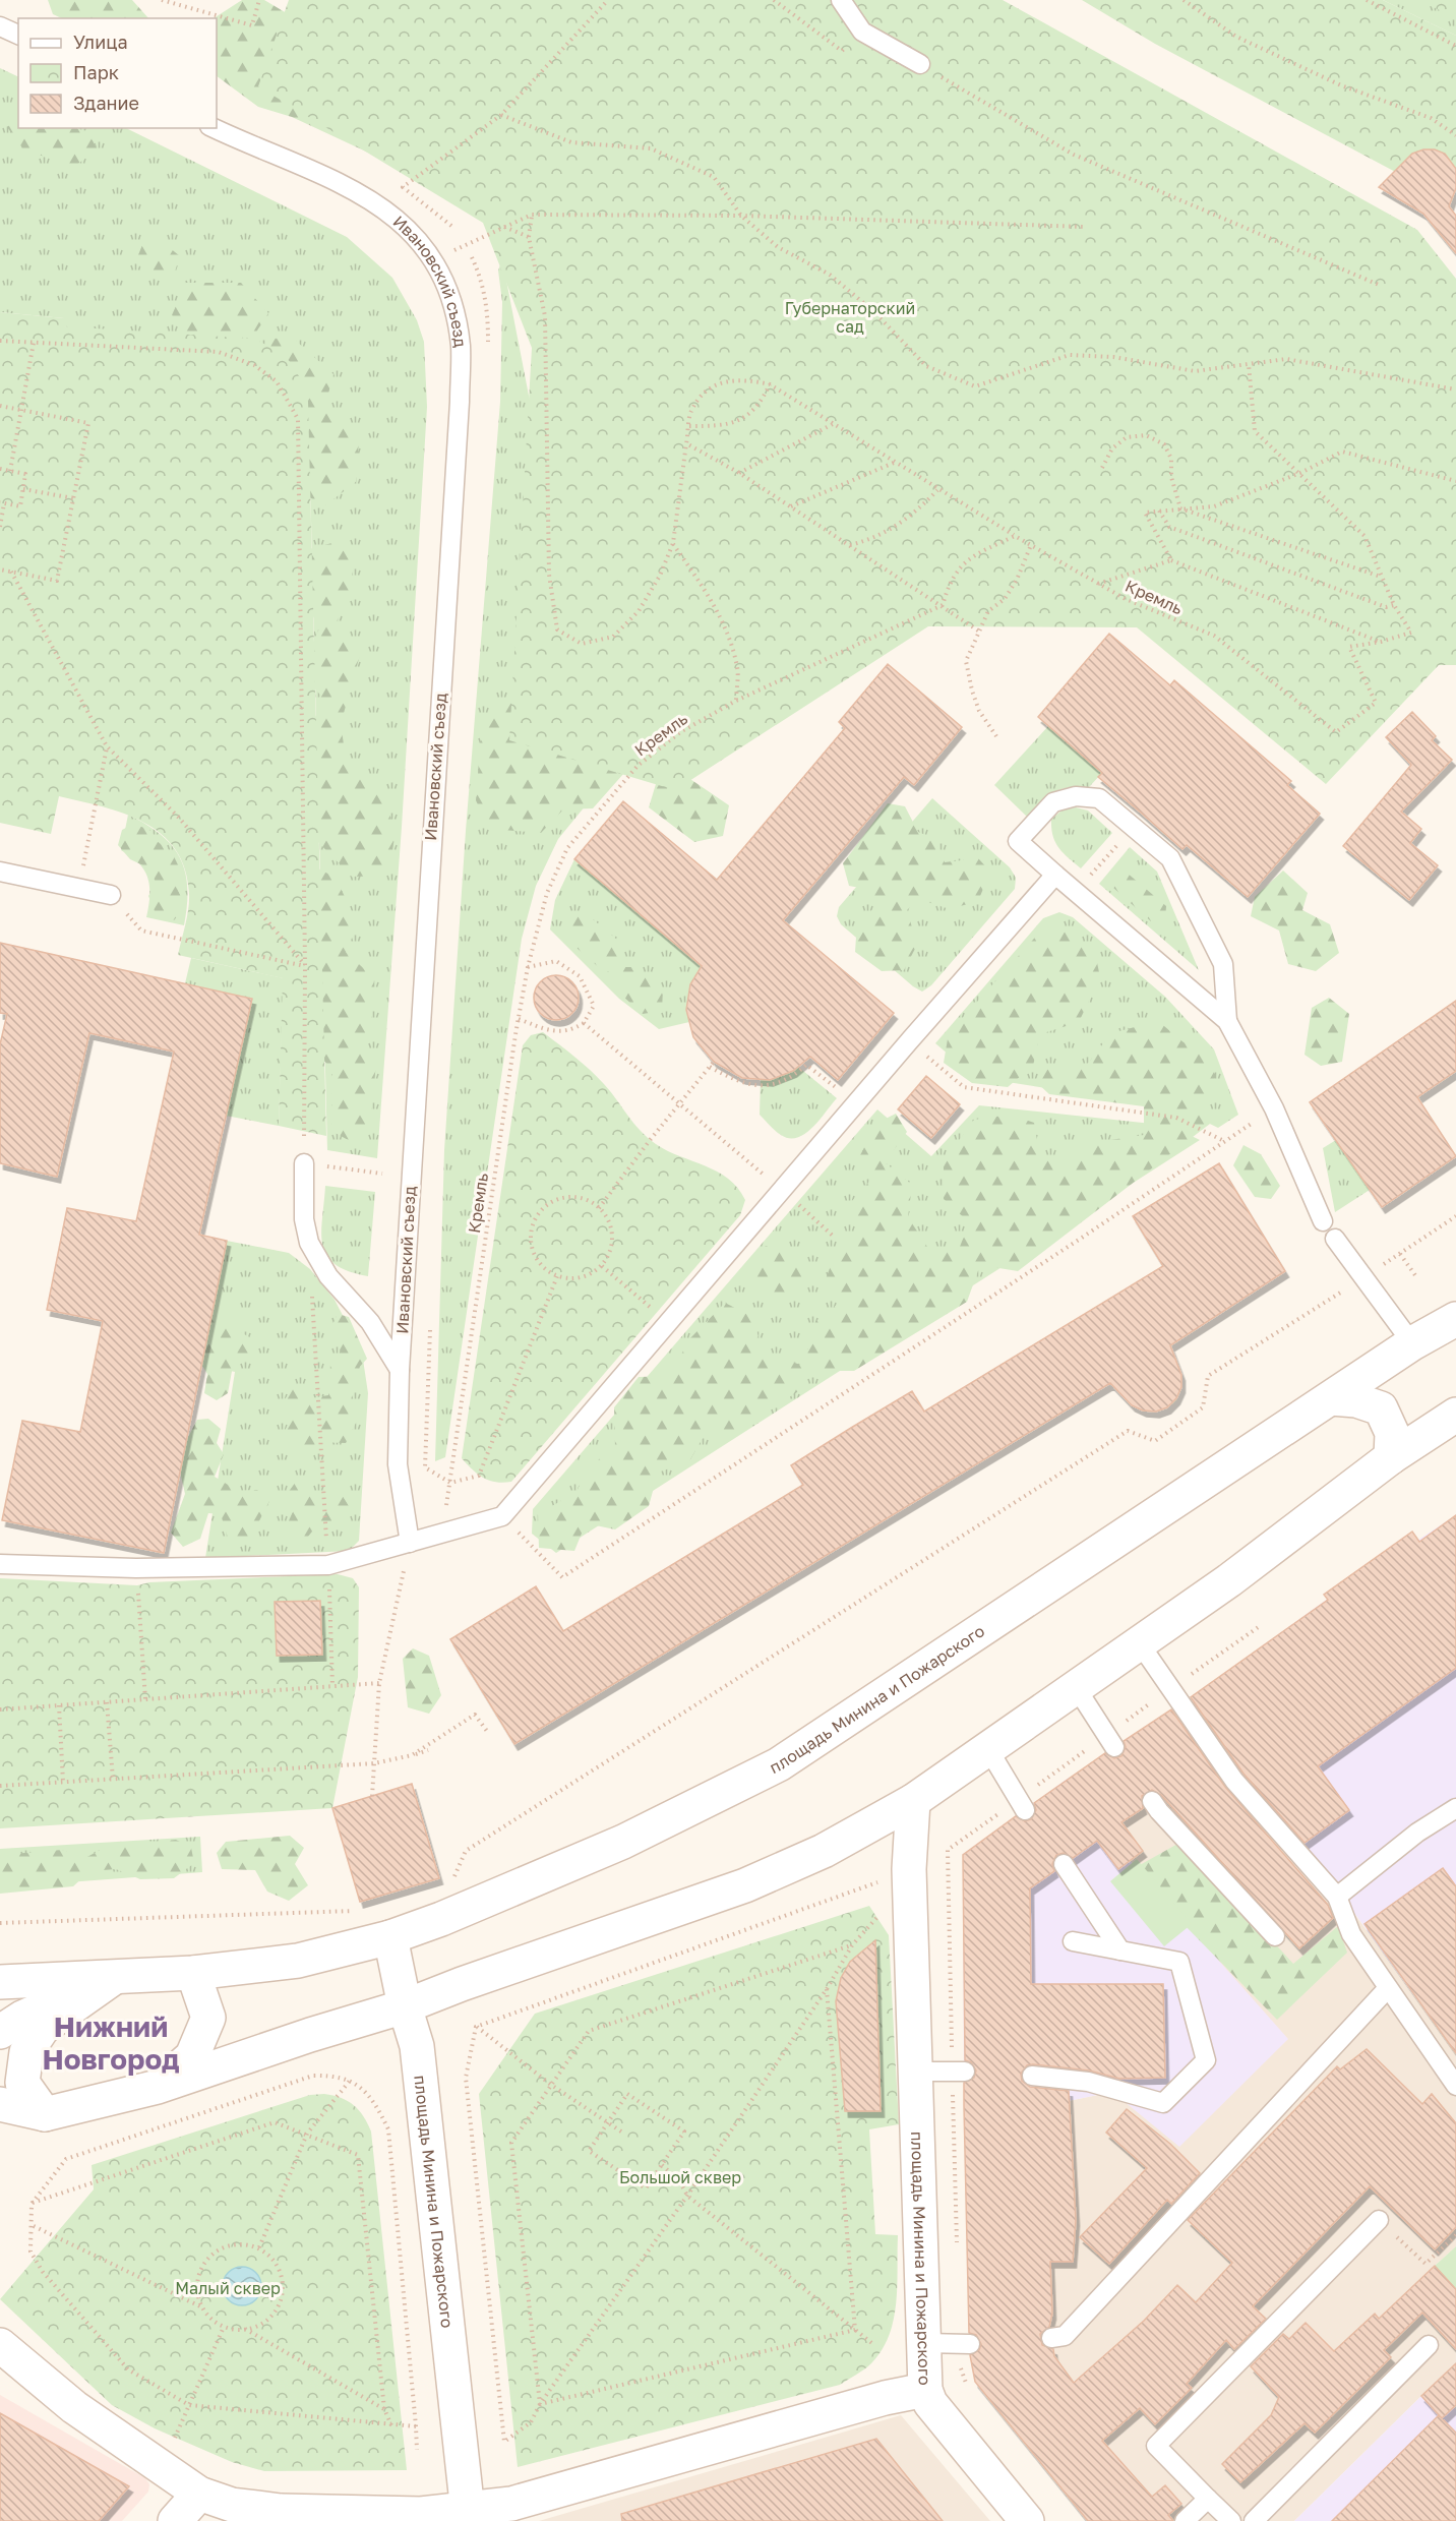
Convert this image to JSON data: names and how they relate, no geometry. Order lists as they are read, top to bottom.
{
  "streets": {
    "street": ["площадь Минина и Пожарского"],
    "lane": ["Ивановский съезд"],
    "path": ["Кремль"]
  },
  "districts": ["Нижний Новгород"],
  "parks": ["Губернаторский сад", "Большой сквер", "Малый сквер"],
  "legend": ["Улица", "Парк", "Здание"]
}
